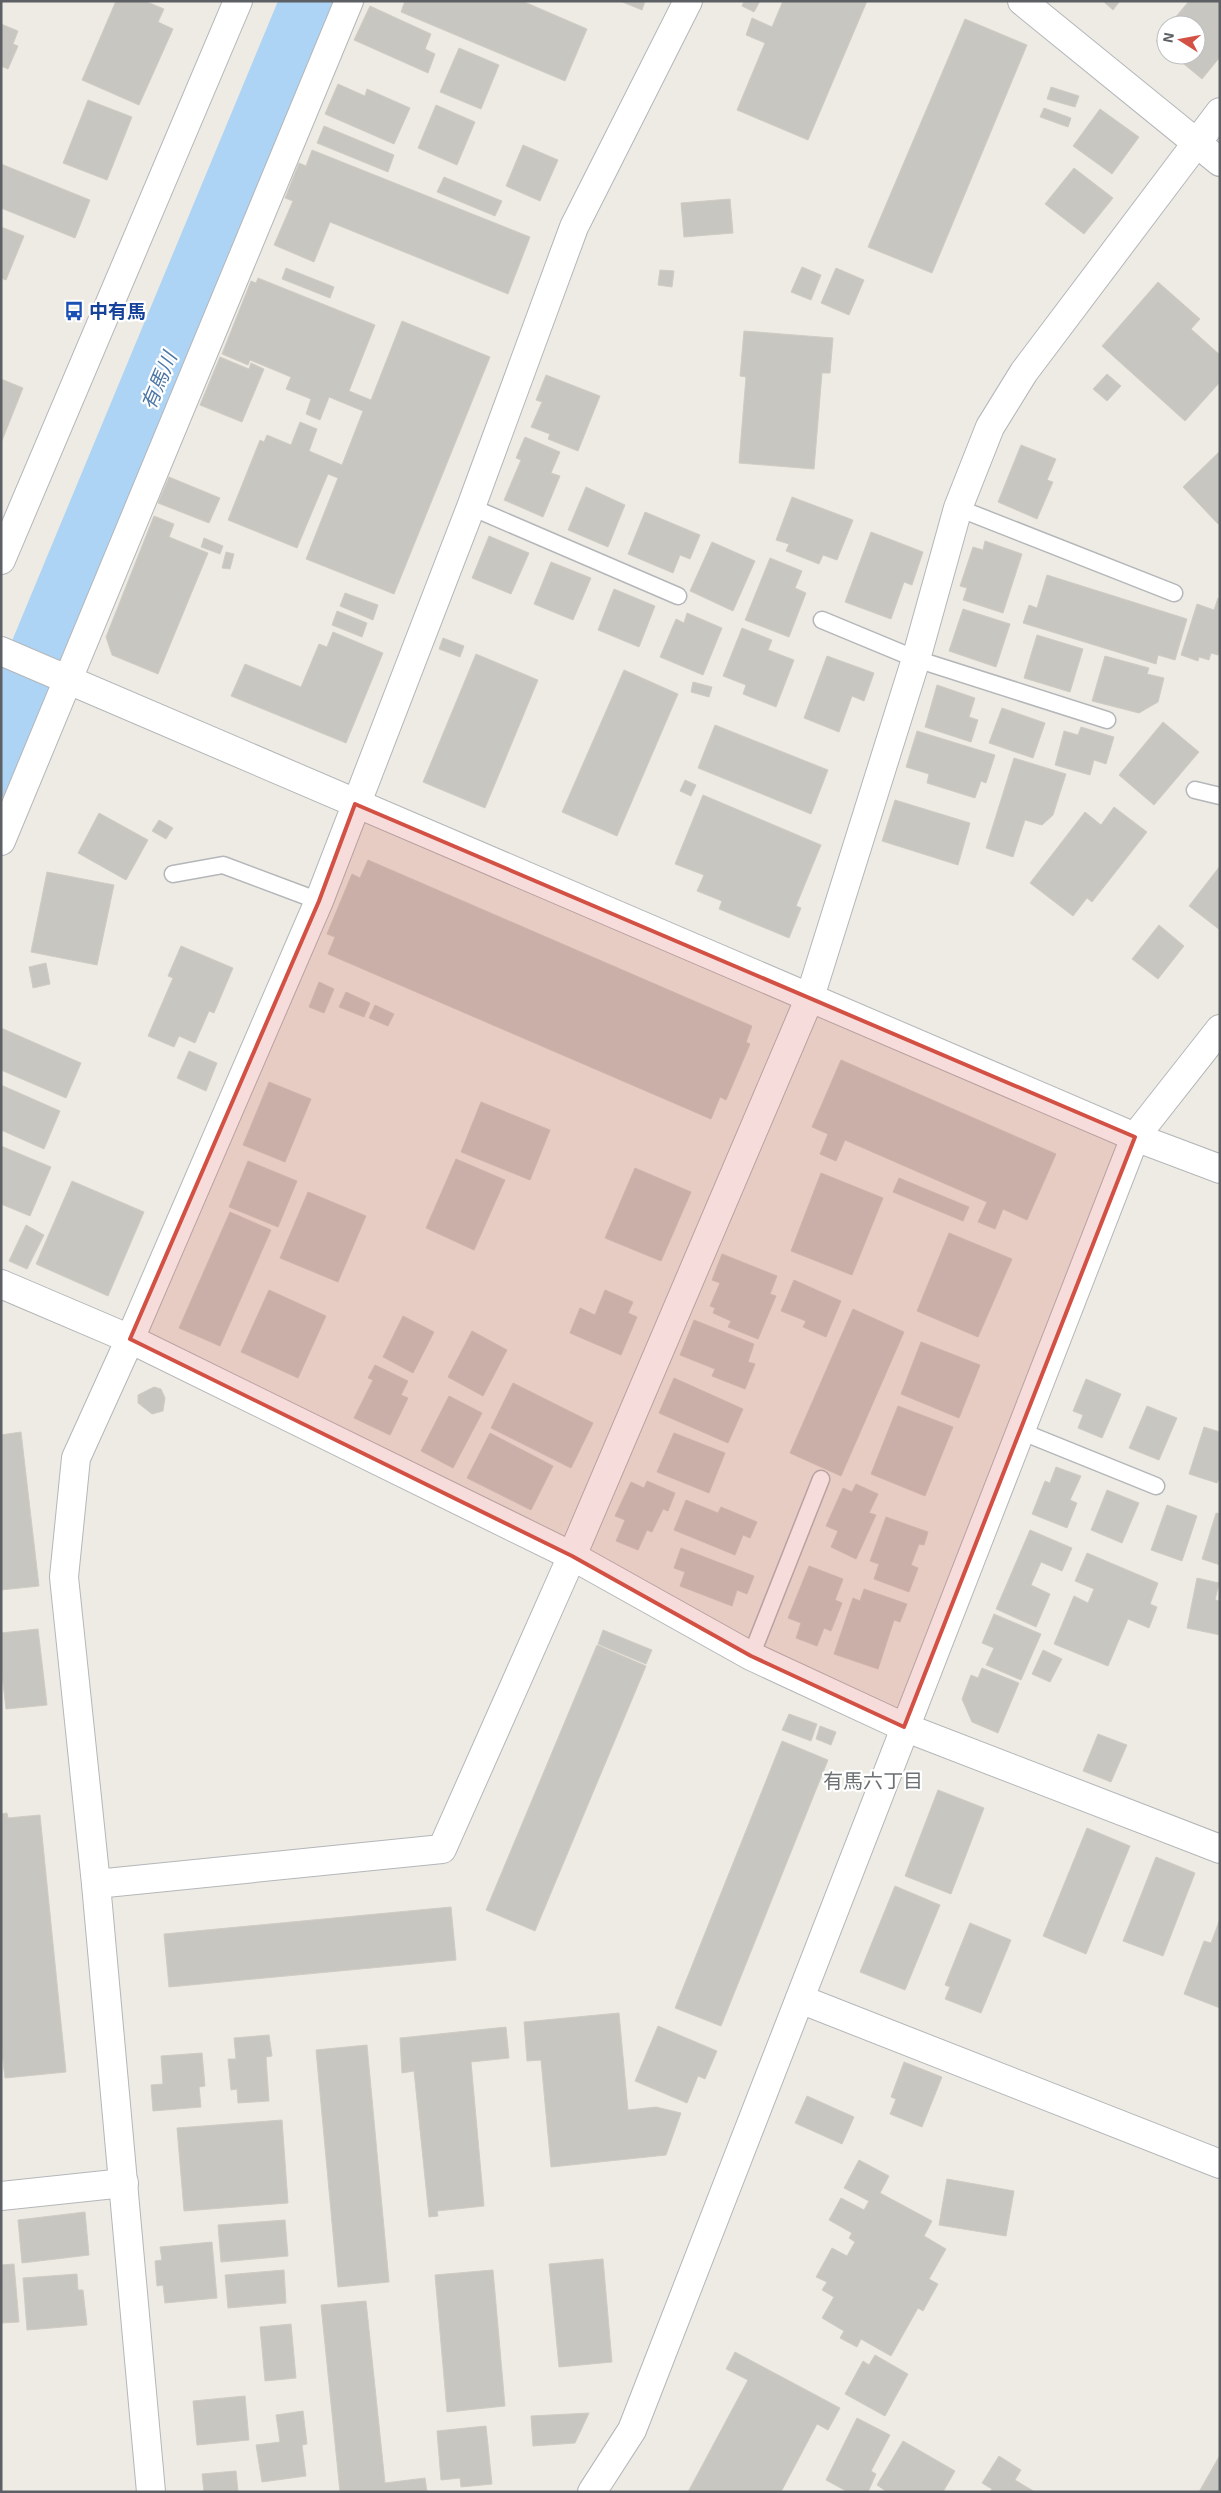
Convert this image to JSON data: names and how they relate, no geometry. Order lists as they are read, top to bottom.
{
  "districts": ["有馬六丁目"],
  "water": ["有馬川"],
  "places": {
    "bus stop": ["中有馬"]
  },
  "north": "left"
}
